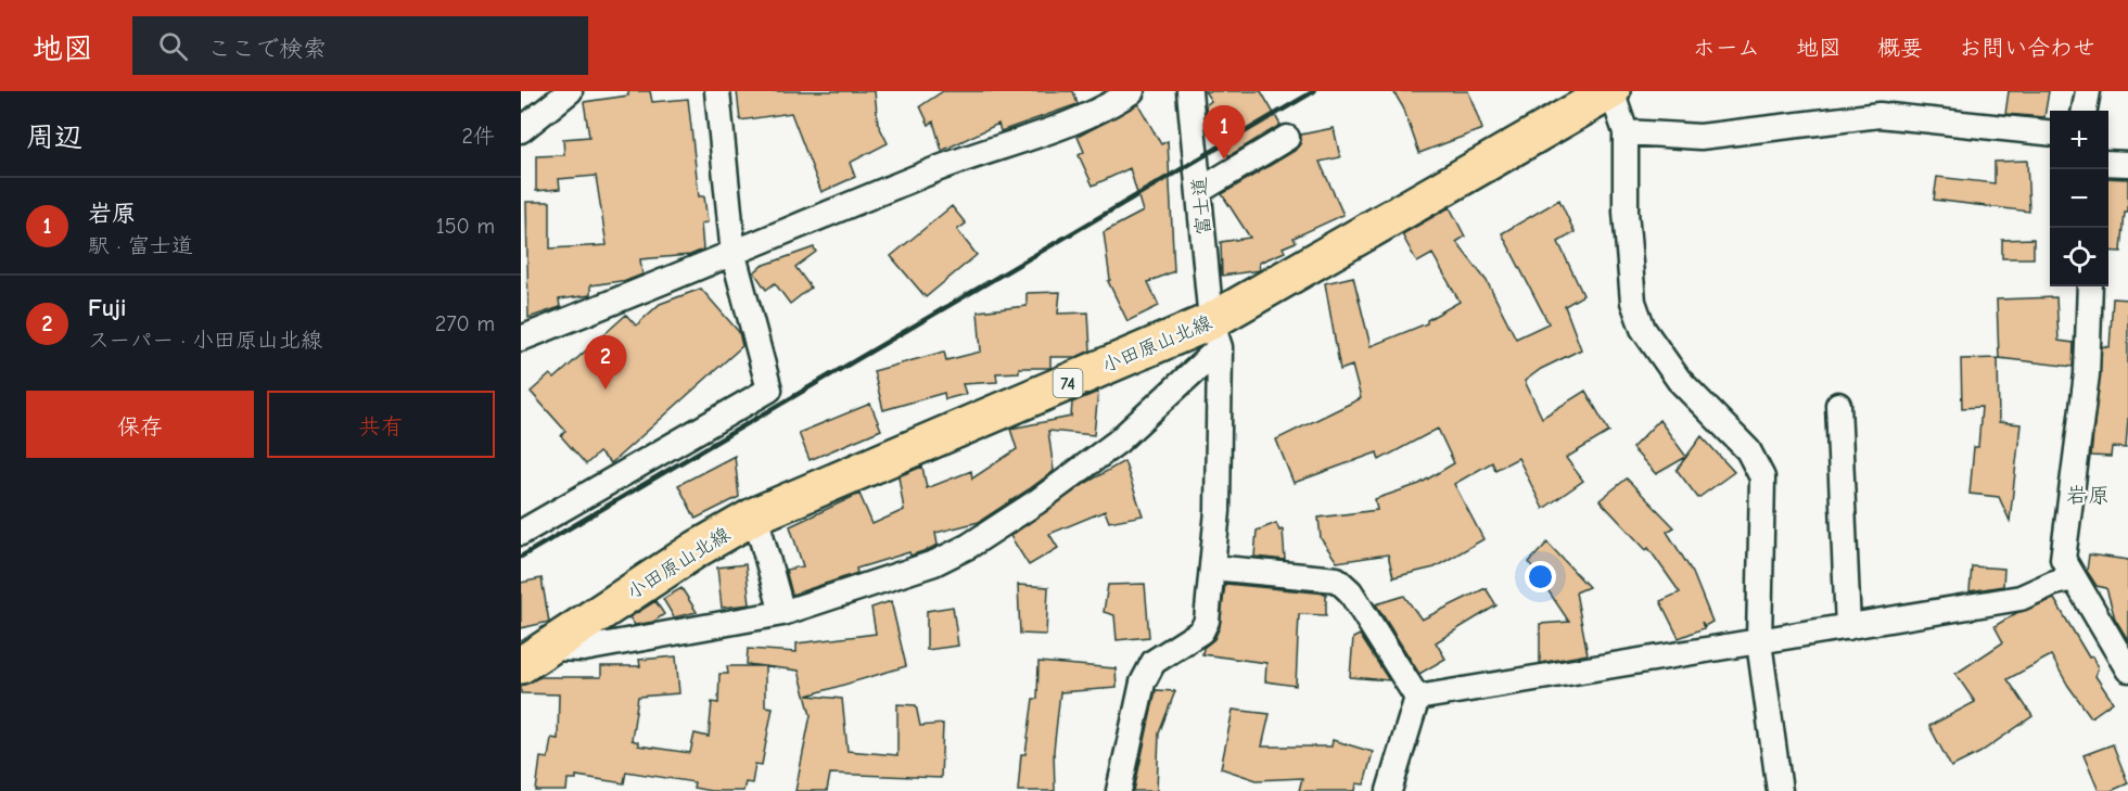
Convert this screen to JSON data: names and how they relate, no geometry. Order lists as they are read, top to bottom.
{
  "streets": {
    "main road": ["小田原山北線", "74"],
    "street": ["富士道"]
  },
  "crossings": [
    ["富士道", "小田原山北線"]
  ],
  "districts": ["岩原"],
  "page": {
    "header": "地図",
    "search": "ここで検索",
    "nav": [
      "ホーム",
      "地図",
      "概要",
      "お問い合わせ"
    ],
    "heading": ["周辺", "2件"],
    "pins": ["1", "2"],
    "map_buttons": ["+", "−"],
    "list": [
      {
        "mark": "1",
        "name": "岩原",
        "note": "駅 · 富士道",
        "value": "150 m"
      },
      {
        "mark": "2",
        "name": "Fuji",
        "note": "スーパー · 小田原山北線",
        "value": "270 m"
      }
    ],
    "buttons": ["保存", "共有"]
  }
}
